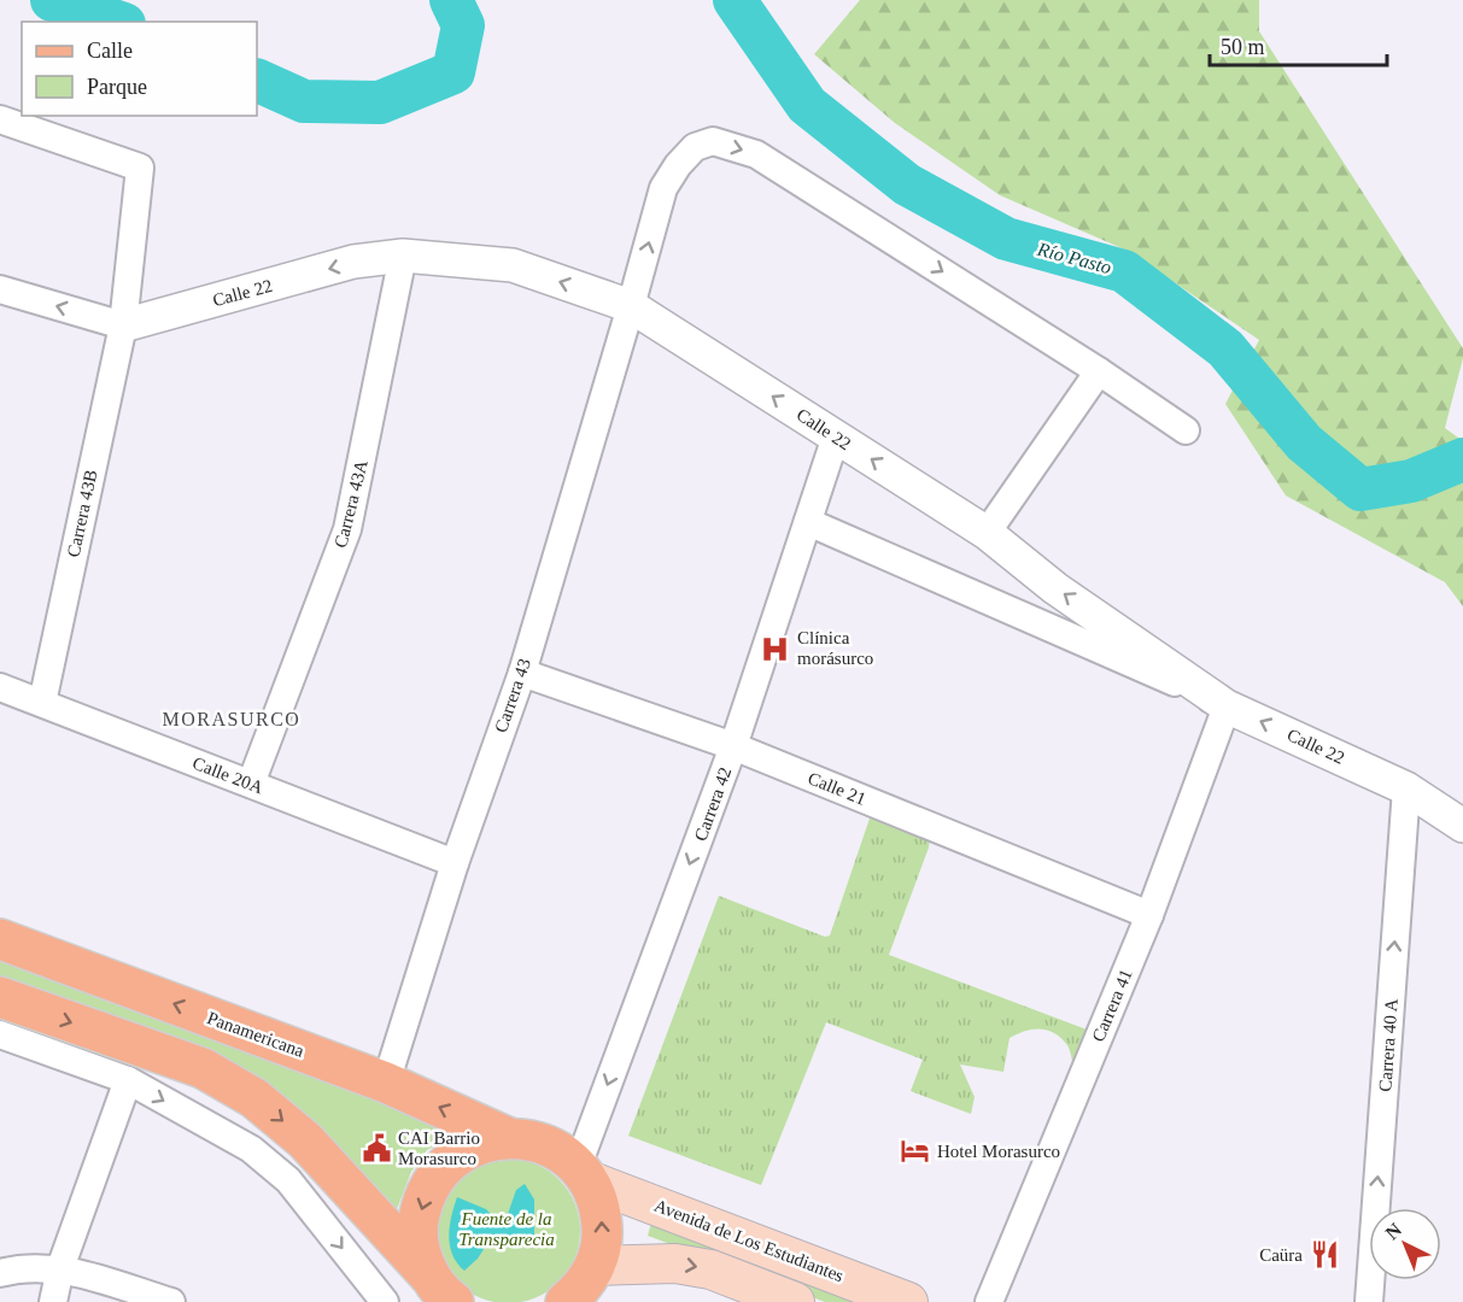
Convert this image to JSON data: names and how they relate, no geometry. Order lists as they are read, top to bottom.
{
  "streets": {
    "main road": ["Panamericana", "Avenida de Los Estudiantes"],
    "street": [
      "Calle 22",
      "Carrera 43A",
      "Carrera 43B",
      "Carrera 43",
      "Calle 20A",
      "Calle 21",
      "Carrera 42",
      "Carrera 41",
      "Carrera 40 A"
    ]
  },
  "crossings": [
    ["Calle 22", "Carrera 43A"],
    ["Calle 22", "Carrera 43B"],
    ["Calle 22", "Carrera 43"],
    ["Calle 22", "Carrera 42"],
    ["Calle 22", "Carrera 41"],
    ["Calle 22", "Carrera 40 A"],
    ["Carrera 43A", "Calle 20A"],
    ["Carrera 43B", "Calle 20A"],
    ["Carrera 43", "Calle 20A"],
    ["Carrera 43", "Calle 21"],
    ["Carrera 43", "Panamericana"],
    ["Calle 21", "Carrera 42"],
    ["Calle 21", "Carrera 41"],
    ["Carrera 42", "Avenida de Los Estudiantes"]
  ],
  "one_way": ["Carrera 42", "Carrera 40 A"],
  "districts": ["MORASURCO"],
  "water": ["Río Pasto"],
  "parks": ["Fuente de la Transparecia"],
  "places": {
    "hospital": ["Clínica morásurco"],
    "public building": ["CAI Barrio Morasurco"],
    "hotel": ["Hotel Morasurco"],
    "restaurant": ["Caüra"]
  },
  "legend": ["Calle", "Parque"],
  "scale_bar": "50 m",
  "north": "top left"
}
